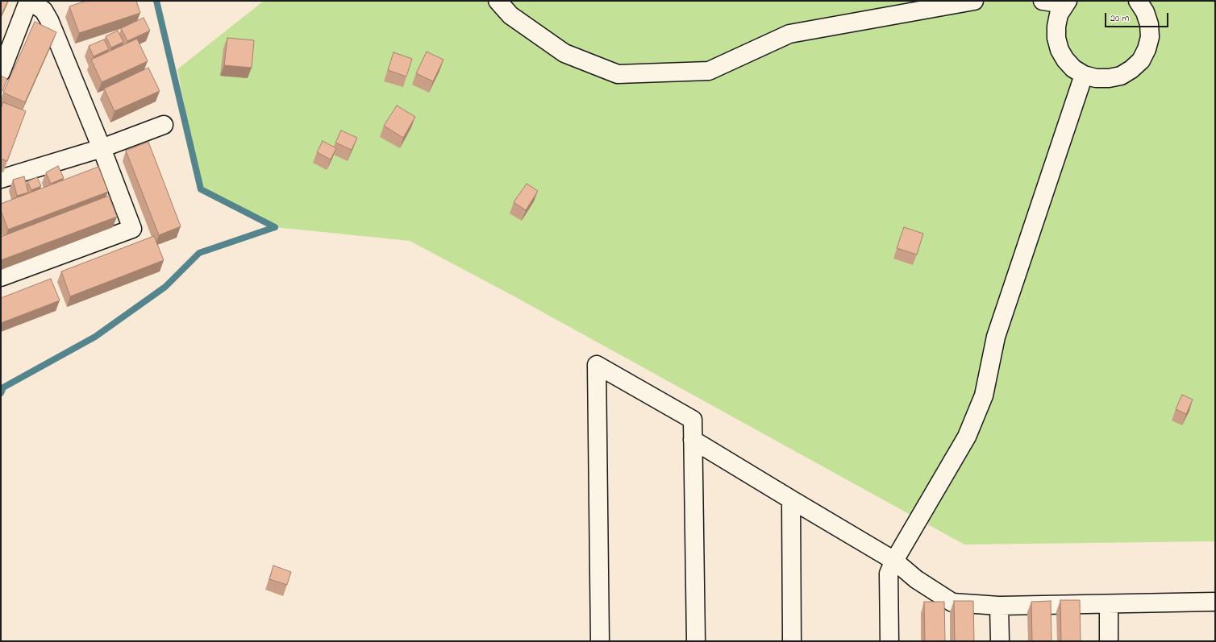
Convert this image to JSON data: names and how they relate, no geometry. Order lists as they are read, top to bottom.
{
  "scale_bar": "20 m"
}
